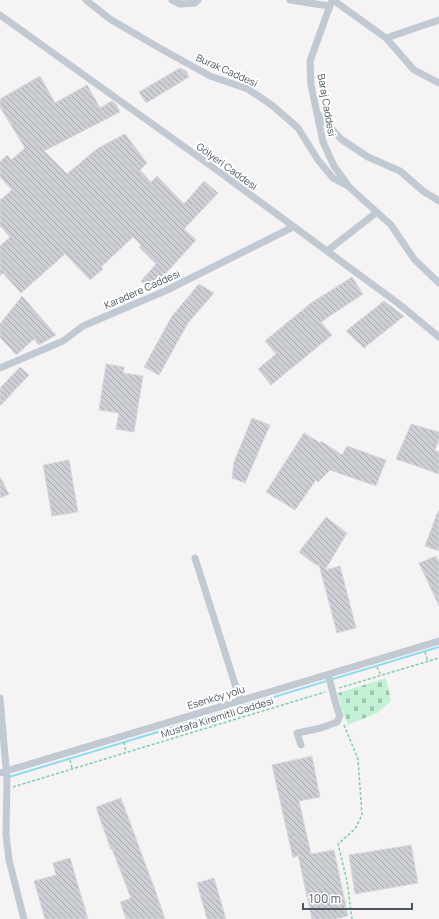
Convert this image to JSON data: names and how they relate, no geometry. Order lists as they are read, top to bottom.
{
  "streets": {
    "street": [
      "Burak Caddesi",
      "Baraj Caddesi",
      "Gölyeri Caddesi",
      "Karadere Caddesi",
      "Esenköy yolu"
    ],
    "path": ["Mustafa Kiremitli Caddesi"]
  },
  "crossings": [
    ["Burak Caddesi", "Baraj Caddesi"],
    ["Gölyeri Caddesi", "Karadere Caddesi"],
    ["Esenköy yolu", "Mustafa Kiremitli Caddesi"]
  ],
  "scale_bar": "100 m"
}
